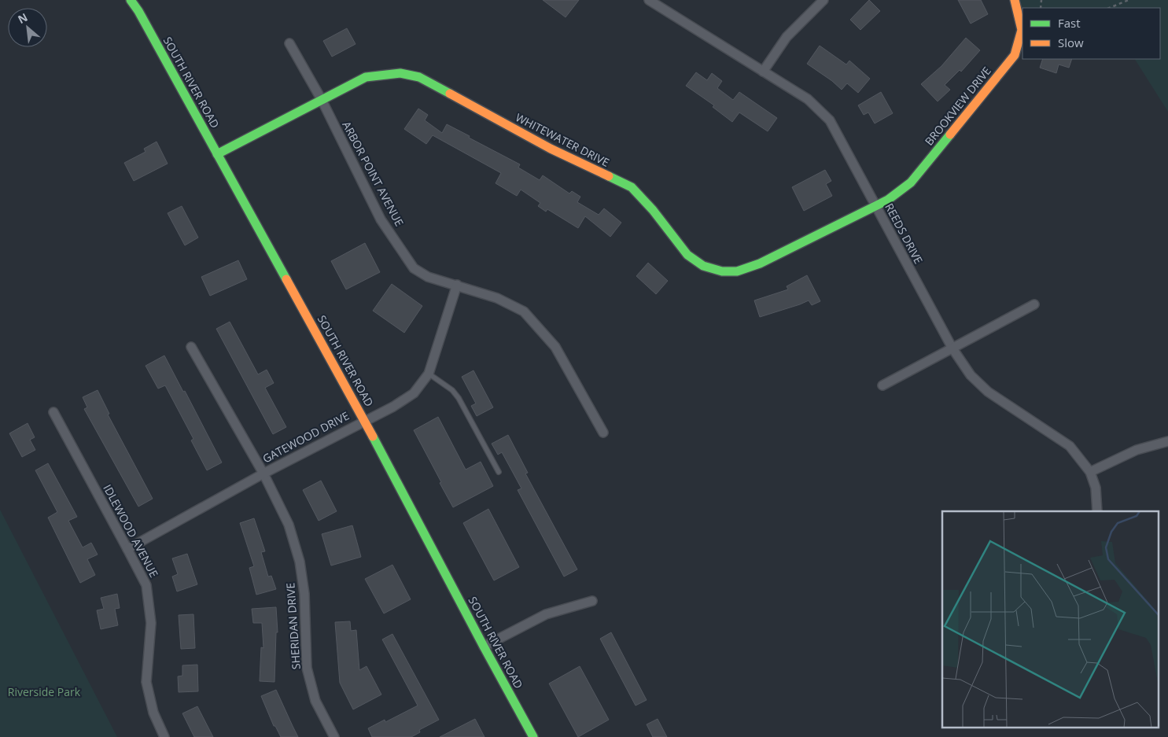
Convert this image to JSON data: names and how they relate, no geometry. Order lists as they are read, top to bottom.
{
  "streets": {
    "street": [
      "SOUTH RIVER ROAD",
      "BROOKVIEW DRIVE",
      "WHITEWATER DRIVE",
      "ARBOR POINT AVENUE",
      "REEDS DRIVE",
      "GATEWOOD DRIVE",
      "IDLEWOOD AVENUE",
      "SHERIDAN DRIVE"
    ]
  },
  "crossings": [
    ["SOUTH RIVER ROAD", "WHITEWATER DRIVE"],
    ["SOUTH RIVER ROAD", "GATEWOOD DRIVE"],
    ["BROOKVIEW DRIVE", "WHITEWATER DRIVE"],
    ["BROOKVIEW DRIVE", "REEDS DRIVE"],
    ["WHITEWATER DRIVE", "ARBOR POINT AVENUE"],
    ["WHITEWATER DRIVE", "REEDS DRIVE"],
    ["ARBOR POINT AVENUE", "GATEWOOD DRIVE"],
    ["GATEWOOD DRIVE", "IDLEWOOD AVENUE"],
    ["GATEWOOD DRIVE", "SHERIDAN DRIVE"]
  ],
  "parks": ["Riverside Park"],
  "legend": ["Fast", "Slow"],
  "north": "top left"
}
